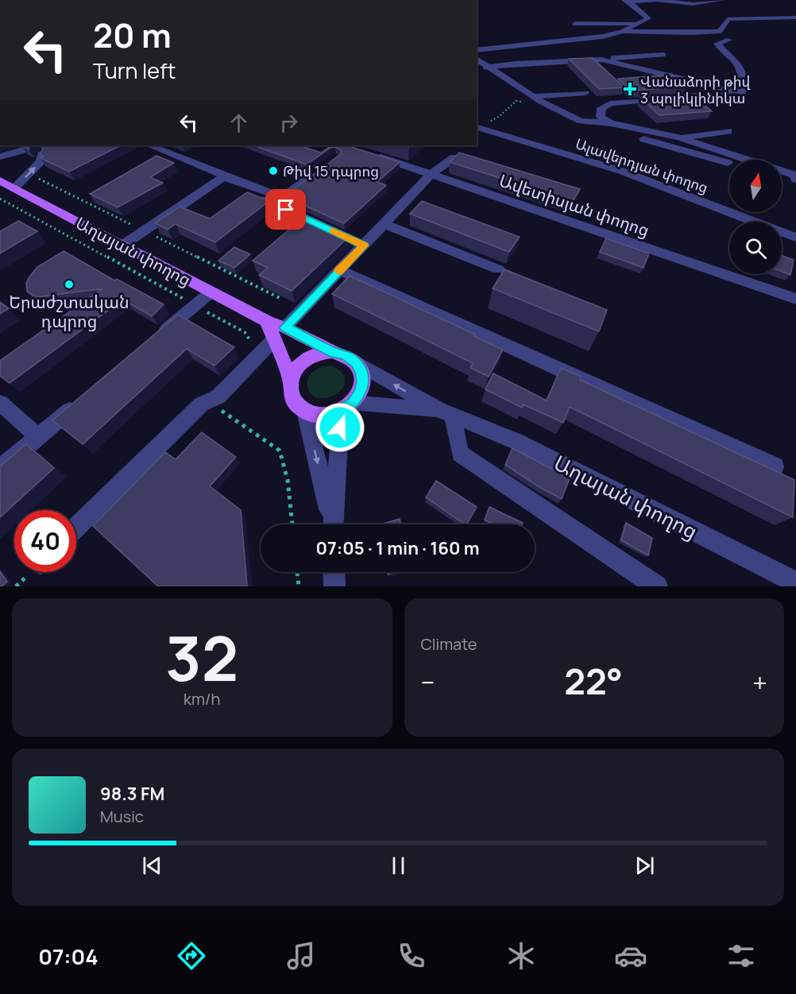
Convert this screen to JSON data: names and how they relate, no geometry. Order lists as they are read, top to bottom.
{
  "streets": {
    "main road": ["Աղայան փողոց"],
    "street": ["Ալավերդյան փողոց", "Ավետիսյան փողոց"]
  },
  "places": {
    "health": ["Վանաձորի թիվ 3 պոլիկլինիկա"],
    "other": ["Թիվ 15 դպրոց", "Երաժշտական դպրոց"]
  },
  "north": "top",
  "page": {
    "turn": ["20 m", "Turn left"],
    "limit": "40",
    "trip": "07:05 · 1 min · 160 m",
    "tile": [
      ["32", "km/h"],
      "Climate"
    ],
    "heat": ["−", "22°", "+"],
    "song": ["98.3 FM", "Music"],
    "tabs": "07:04"
  }
}
